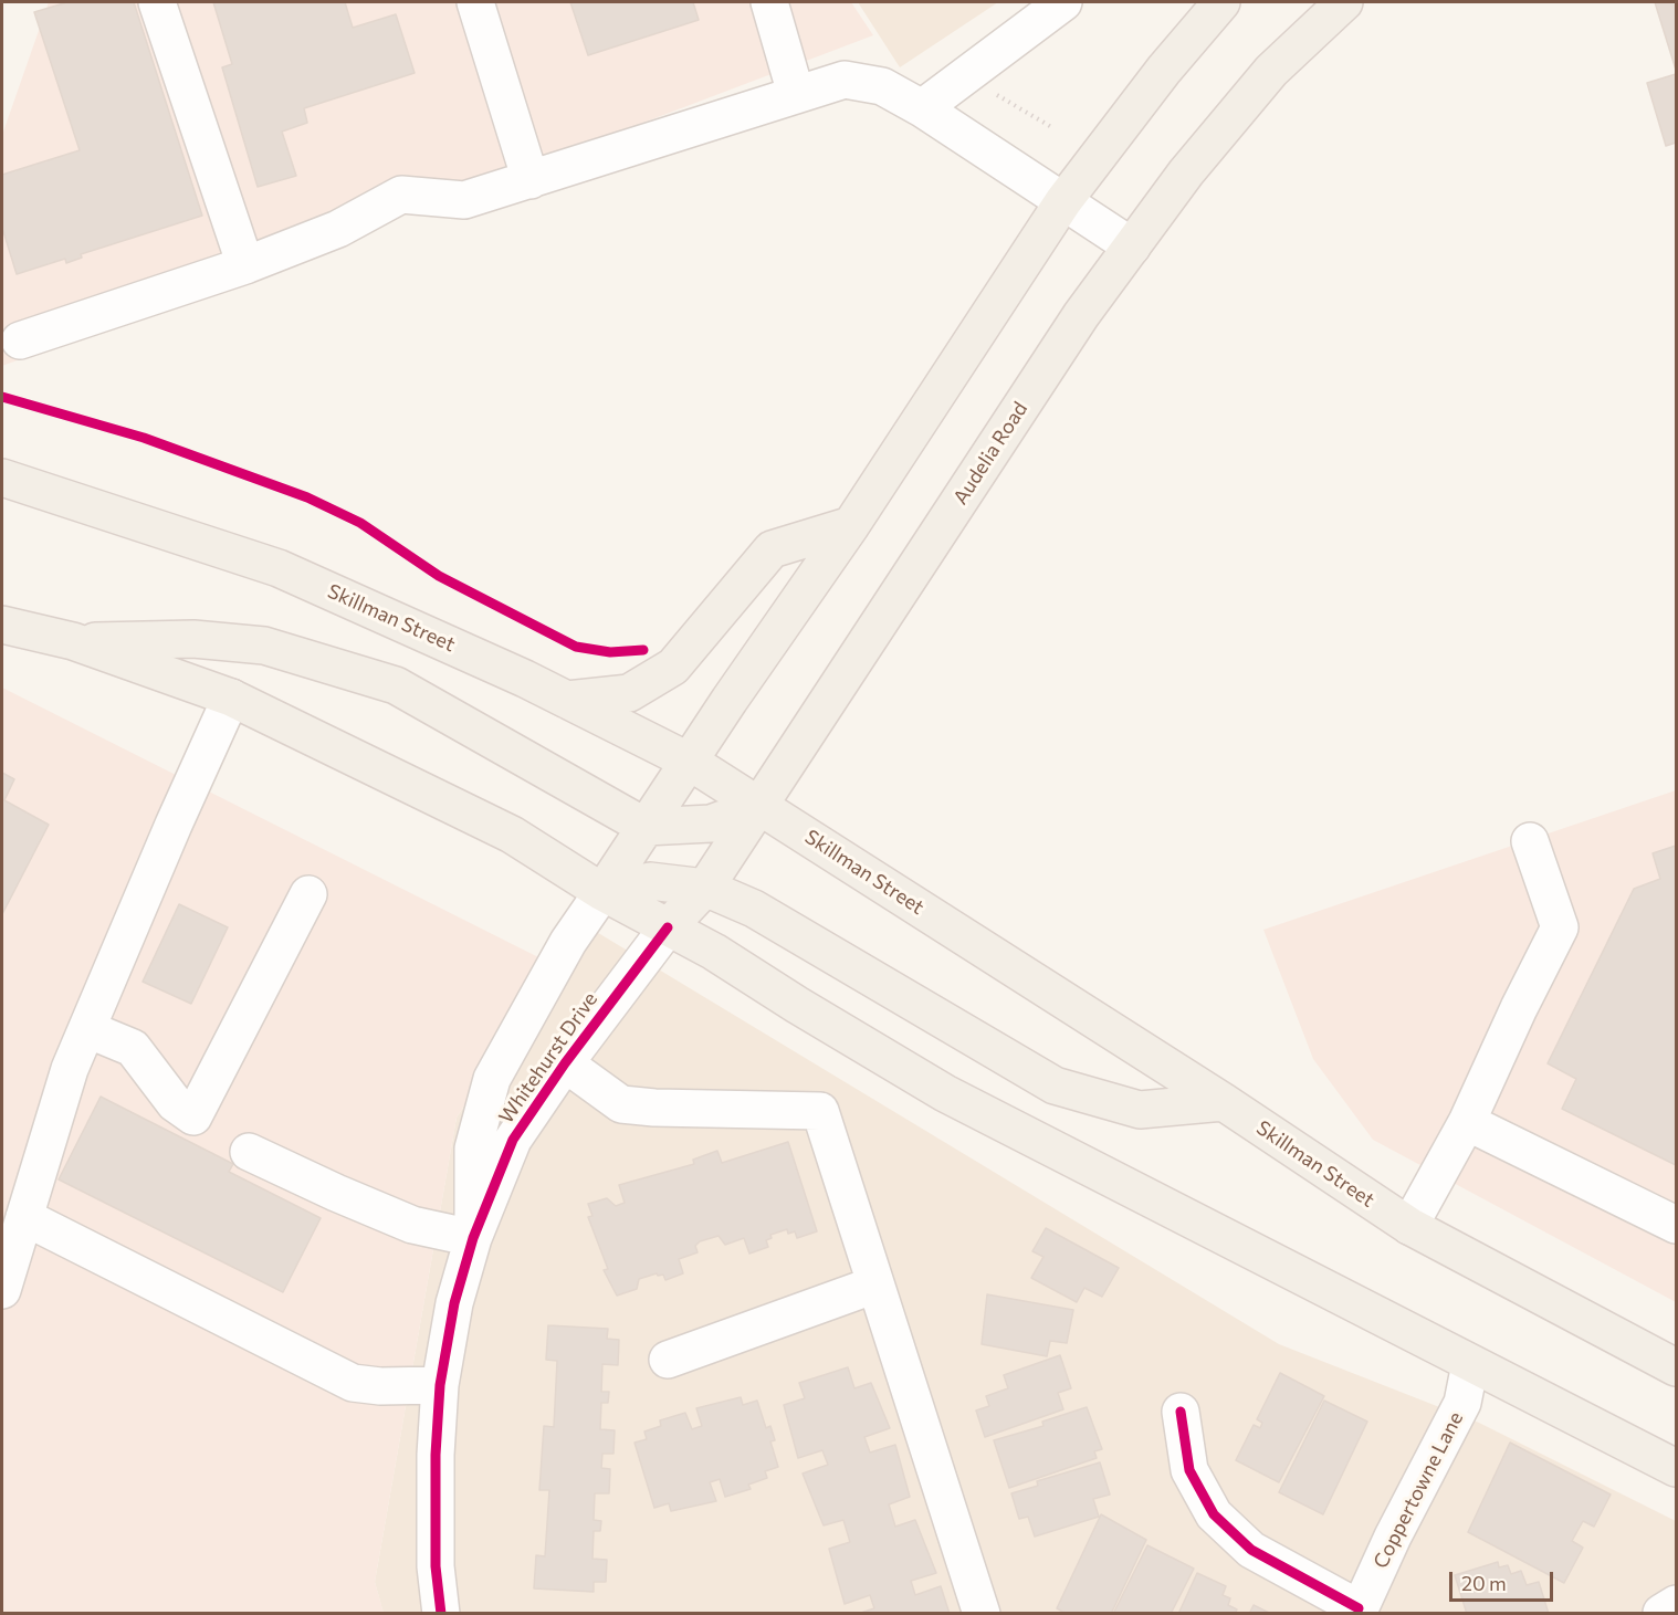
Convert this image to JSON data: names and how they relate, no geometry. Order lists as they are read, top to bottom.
{
  "streets": {
    "main road": ["Audelia Road", "Skillman Street"],
    "street": ["Whitehurst Drive", "Coppertowne Lane"]
  },
  "crossings": [
    ["Audelia Road", "Skillman Street"],
    ["Audelia Road", "Whitehurst Drive"]
  ],
  "scale_bar": "20 m"
}
